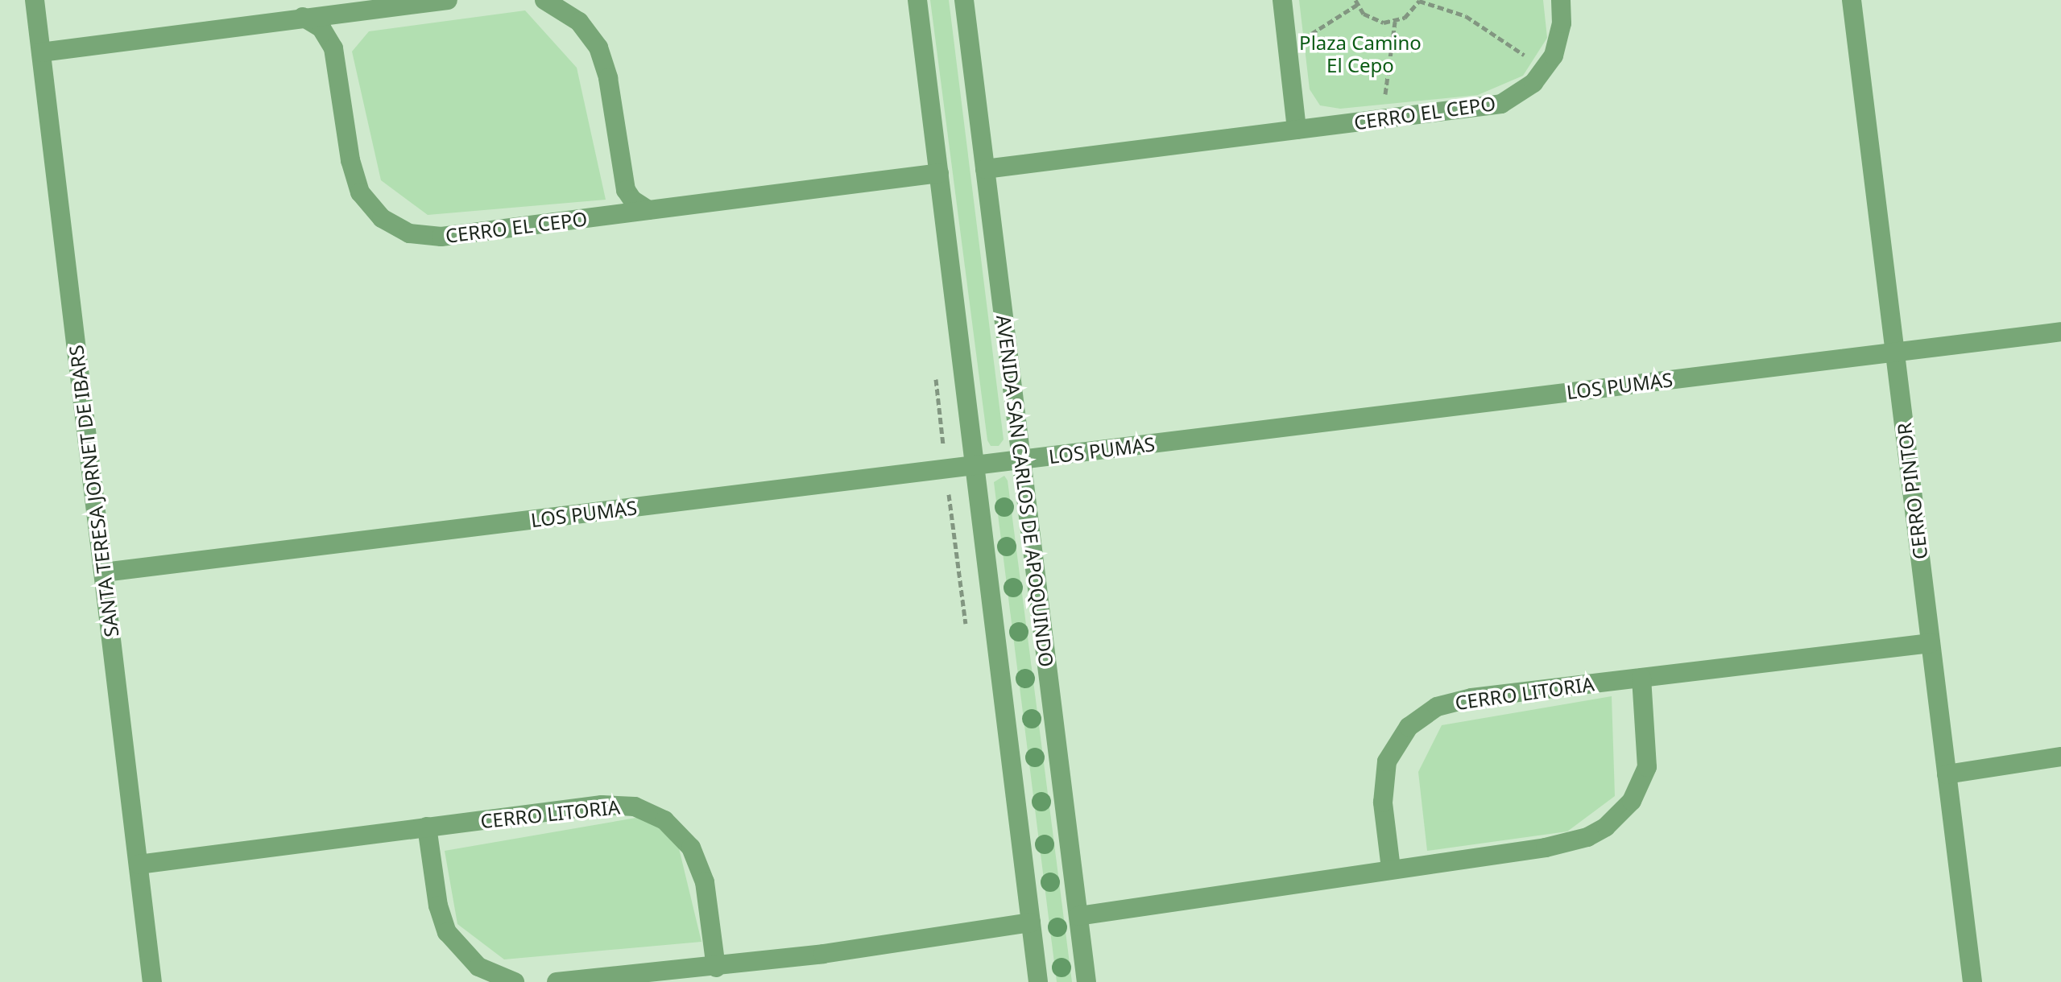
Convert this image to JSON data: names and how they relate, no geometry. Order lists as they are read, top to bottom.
{
  "streets": {
    "street": [
      "CERRO EL CEPO",
      "LOS PUMAS",
      "SANTA TERESA JORNET DE IBARS",
      "AVENIDA SAN CARLOS DE APOQUINDO",
      "CERRO PINTOR",
      "CERRO LITORIA"
    ]
  },
  "crossings": [
    ["CERRO EL CEPO", "AVENIDA SAN CARLOS DE APOQUINDO"],
    ["LOS PUMAS", "SANTA TERESA JORNET DE IBARS"],
    ["LOS PUMAS", "AVENIDA SAN CARLOS DE APOQUINDO"],
    ["LOS PUMAS", "CERRO PINTOR"],
    ["SANTA TERESA JORNET DE IBARS", "CERRO LITORIA"],
    ["CERRO PINTOR", "CERRO LITORIA"]
  ],
  "parks": ["Plaza Camino El Cepo"]
}
